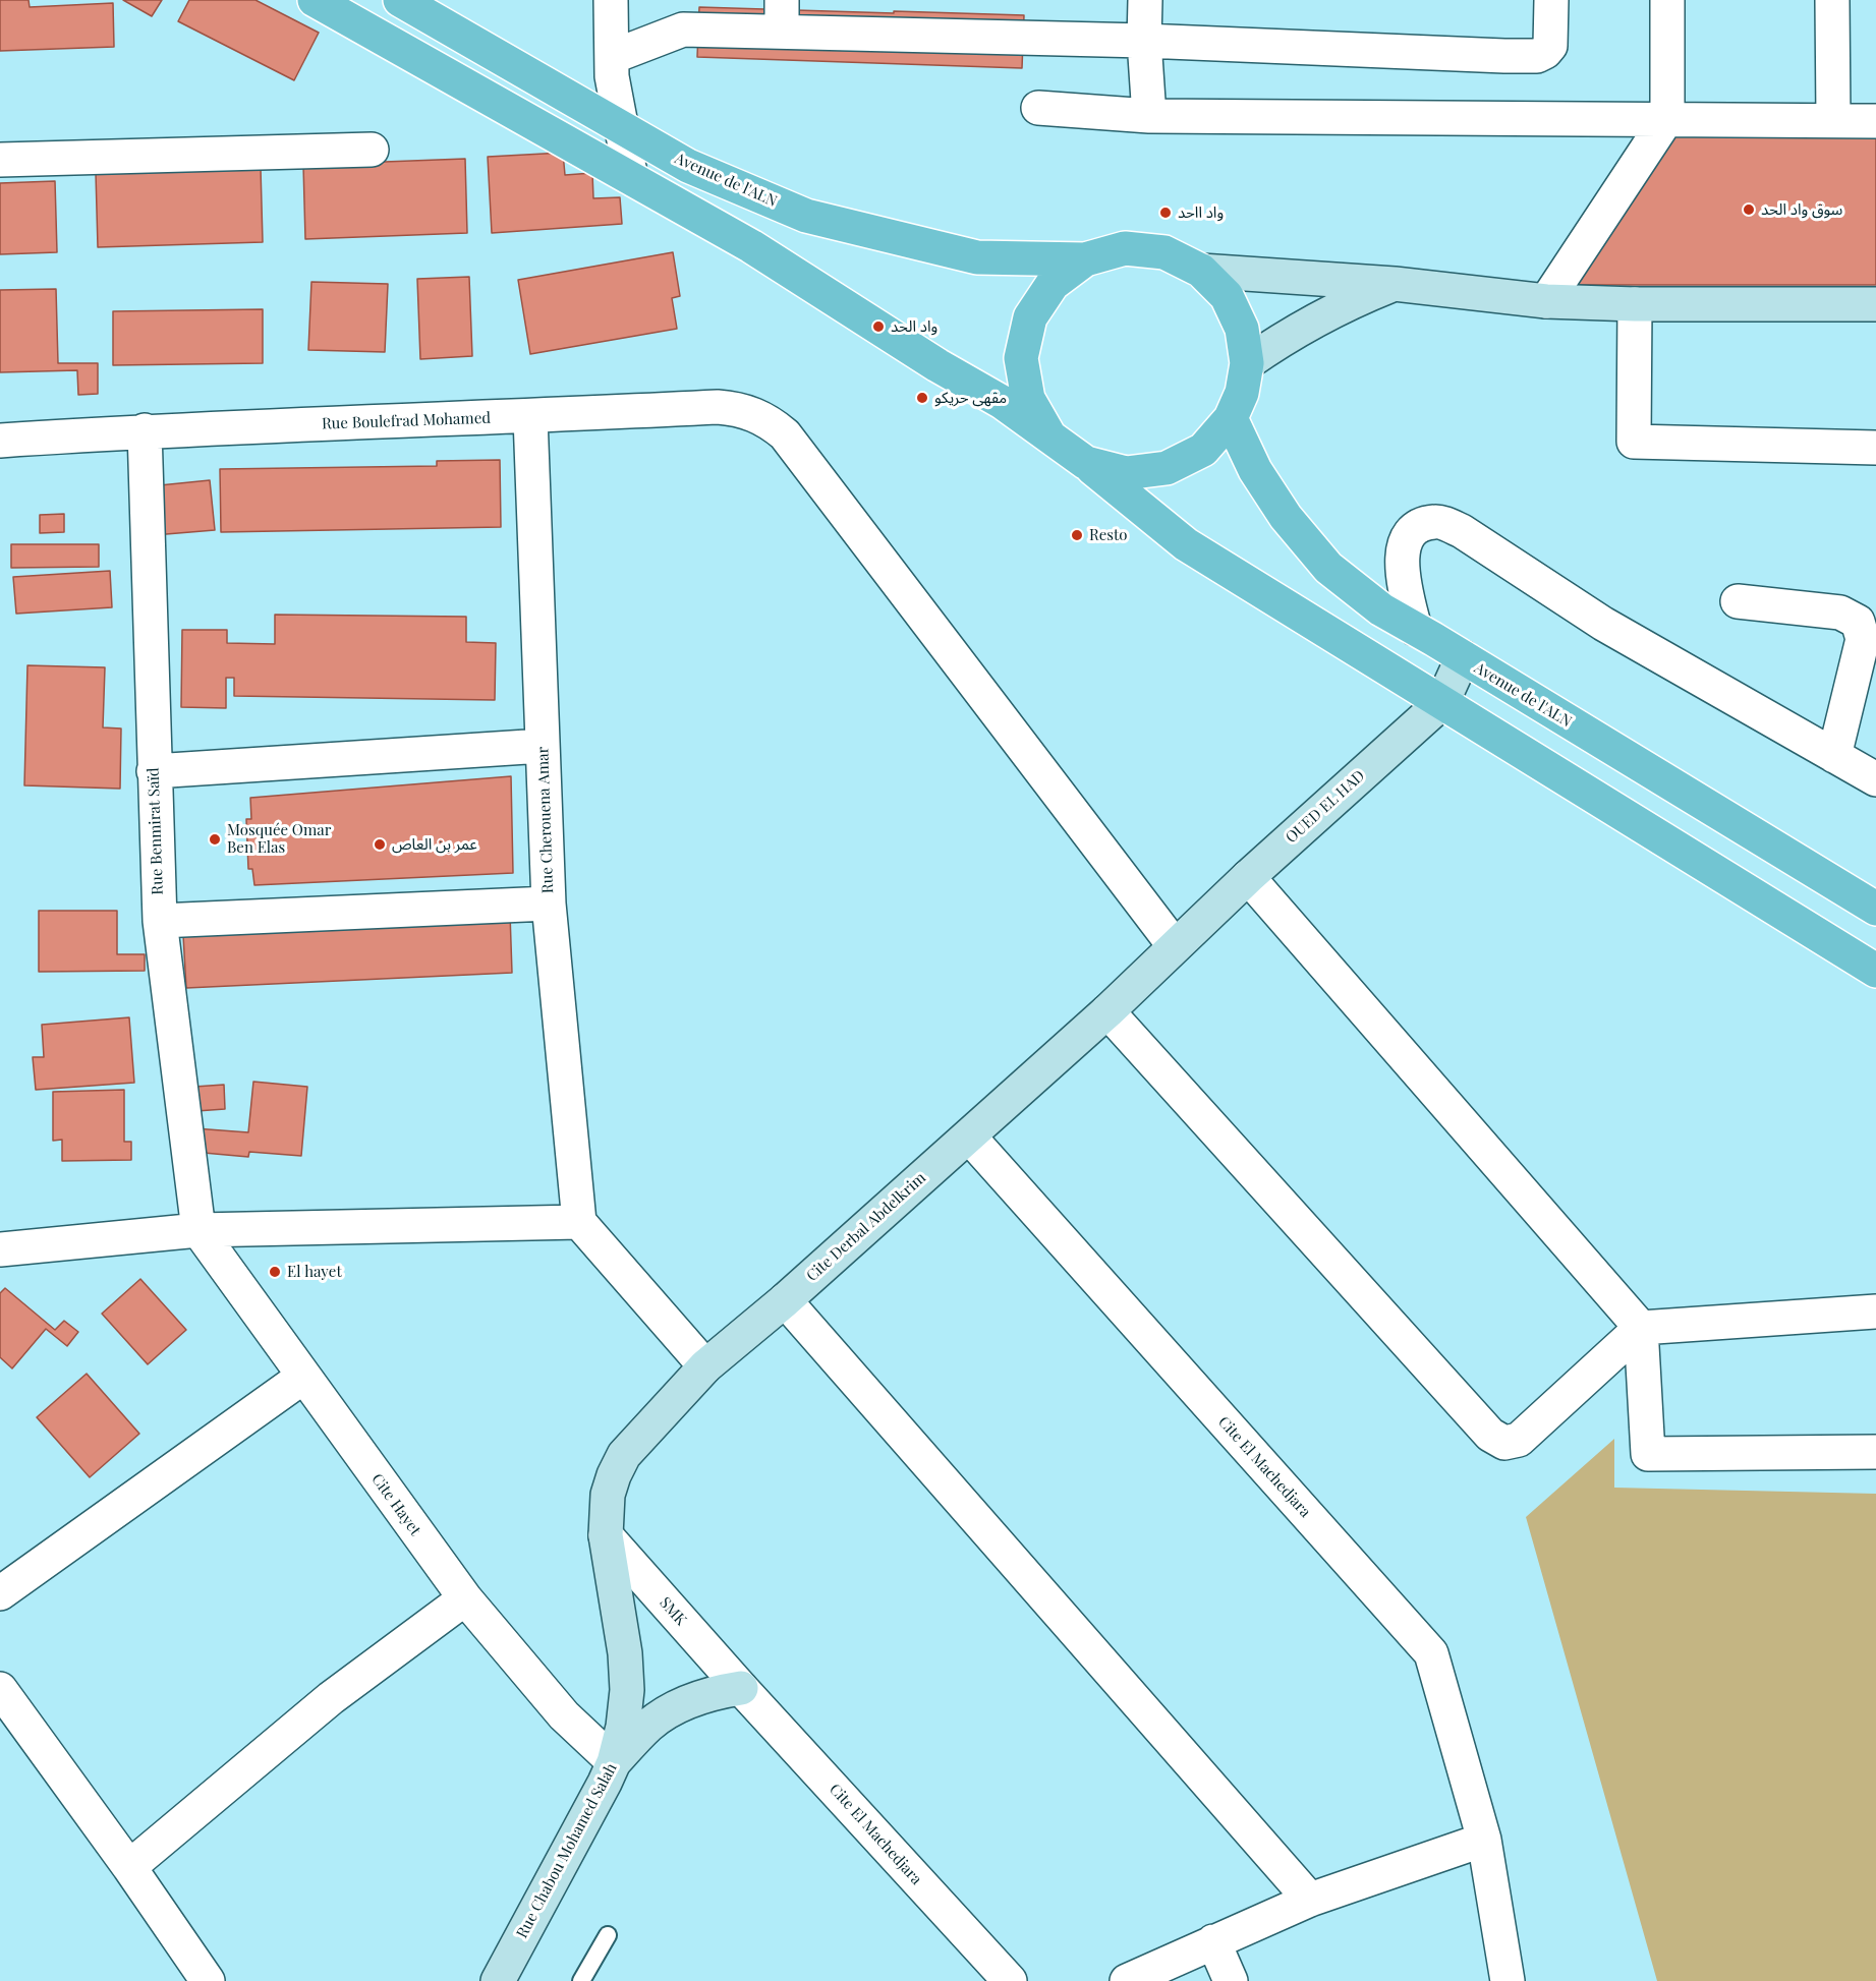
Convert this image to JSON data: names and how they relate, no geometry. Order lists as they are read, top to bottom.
{
  "streets": {
    "main road": [
      "Avenue de l'ALN",
      "OUED EL HAD",
      "Cite Derbal Abdelkrim",
      "Rue Chabou Mohamed Salah"
    ],
    "street": [
      "Rue Boulefrad Mohamed",
      "Rue Cherouena Amar",
      "Rue Benmirat Saïd",
      "Cite El Machedjara",
      "Cite Hayet",
      "SMK"
    ]
  },
  "crossings": [
    ["Avenue de l'ALN", "OUED EL HAD"],
    ["Rue Boulefrad Mohamed", "OUED EL HAD"],
    ["Rue Boulefrad Mohamed", "Rue Cherouena Amar"],
    ["Rue Boulefrad Mohamed", "Rue Benmirat Saïd"],
    ["Rue Boulefrad Mohamed", "Cite Derbal Abdelkrim"],
    ["OUED EL HAD", "Cite Derbal Abdelkrim"],
    ["Rue Benmirat Saïd", "Cite Hayet"],
    ["Cite Derbal Abdelkrim", "Cite El Machedjara"],
    ["Cite Derbal Abdelkrim", "SMK"],
    ["Cite Derbal Abdelkrim", "Rue Chabou Mohamed Salah"],
    ["Cite El Machedjara", "SMK"],
    ["Cite Hayet", "Rue Chabou Mohamed Salah"],
    ["SMK", "Rue Chabou Mohamed Salah"]
  ],
  "places": [
    "سوق واد الحد",
    "واد ااحد",
    "واد الحد",
    "مقهى حريكو",
    "Resto",
    "Mosquée Omar Ben Elas",
    "عمر بن العاص",
    "El hayet"
  ]
}
